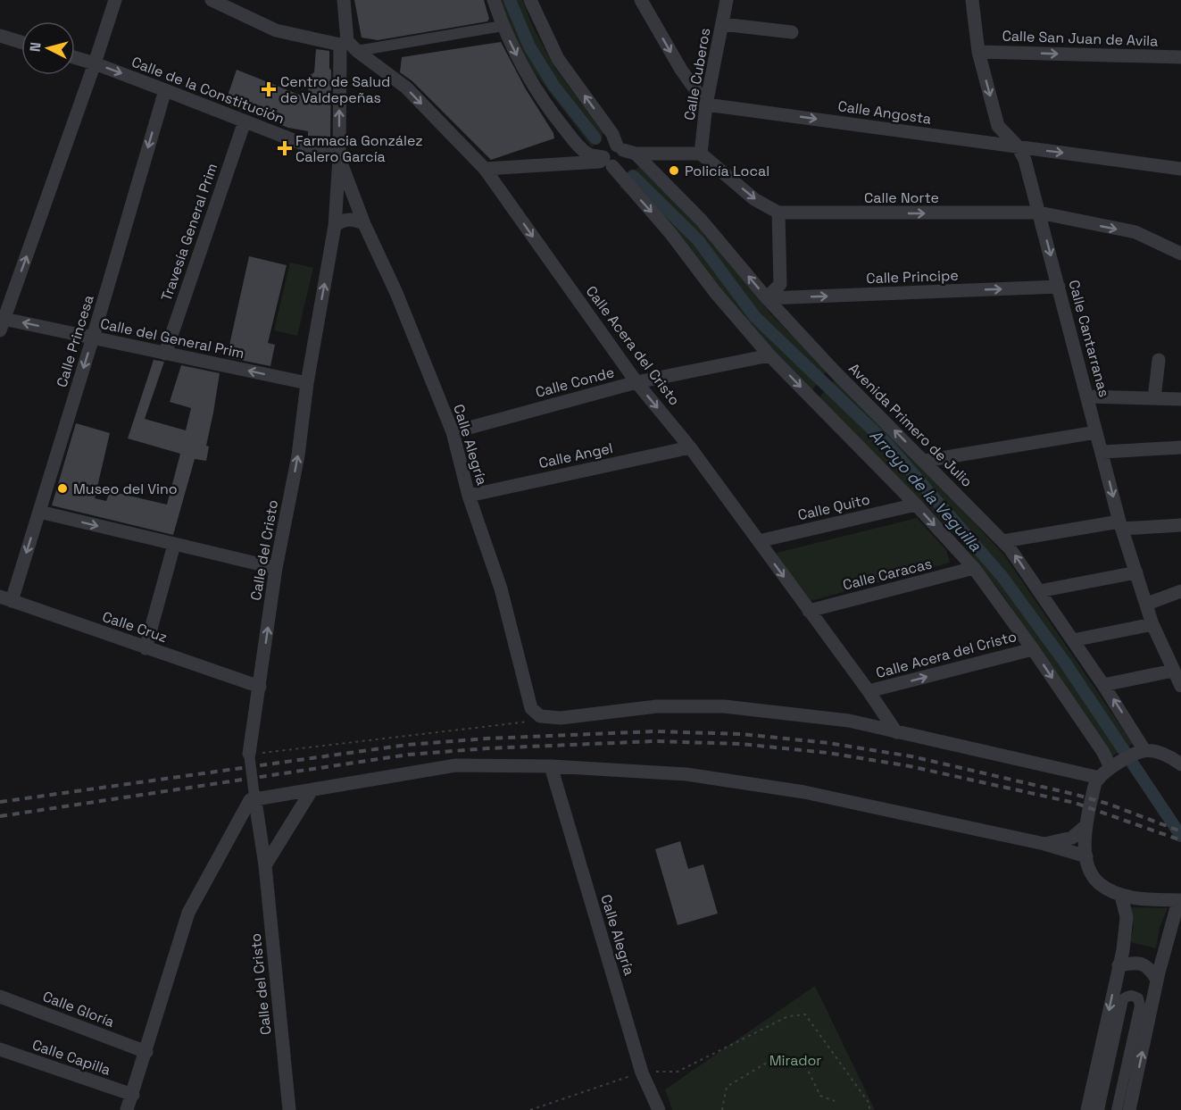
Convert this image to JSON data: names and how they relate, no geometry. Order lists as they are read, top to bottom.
{
  "streets": {
    "street": [
      "Calle San Juan de Avila",
      "Calle Cuberos",
      "Calle de la Constitución",
      "Calle Angosta",
      "Calle Norte",
      "Travesía General Prim",
      "Calle Principe",
      "Calle del General Prim",
      "Calle Cantarranas",
      "Calle Princesa",
      "Calle Acera del Cristo",
      "Calle Conde",
      "Avenida Primero de Julio",
      "Calle Alegría",
      "Calle Angel",
      "Calle Quito",
      "Calle del Cristo",
      "Calle Caracas",
      "Calle Cruz",
      "Calle Gloría",
      "Calle Capilla"
    ]
  },
  "crossings": [
    ["Calle San Juan de Avila", "Calle Cantarranas"],
    ["Calle Cuberos", "Calle Angosta"],
    ["Calle Cuberos", "Calle Norte"],
    ["Calle de la Constitución", "Travesía General Prim"],
    ["Calle de la Constitución", "Calle Princesa"],
    ["Calle de la Constitución", "Calle Alegría"],
    ["Calle de la Constitución", "Calle del Cristo"],
    ["Calle Angosta", "Calle Cantarranas"],
    ["Calle Norte", "Calle Cantarranas"],
    ["Travesía General Prim", "Calle del General Prim"],
    ["Calle Principe", "Calle Cantarranas"],
    ["Calle Principe", "Avenida Primero de Julio"],
    ["Calle del General Prim", "Calle Princesa"],
    ["Calle del General Prim", "Calle del Cristo"],
    ["Calle Princesa", "Calle Cruz"],
    ["Calle Acera del Cristo", "Calle Conde"],
    ["Calle Acera del Cristo", "Calle Angel"],
    ["Calle Acera del Cristo", "Calle Quito"],
    ["Calle Acera del Cristo", "Calle del Cristo"],
    ["Calle Acera del Cristo", "Calle Caracas"],
    ["Calle Conde", "Calle Alegría"],
    ["Calle Alegría", "Calle Angel"],
    ["Calle Alegría", "Calle del Cristo"],
    ["Calle del Cristo", "Calle Cruz"]
  ],
  "one_way": [
    "Calle San Juan de Avila",
    "Calle Angosta",
    "Calle Norte",
    "Calle Principe",
    "Calle del General Prim",
    "Calle Cantarranas",
    "Calle del Cristo"
  ],
  "water": ["Arroyo de la Veguilla"],
  "parks": ["Mirador"],
  "places": {
    "health": ["Centro de Salud de Valdepeñas", "Farmacia González Calero García"],
    "other": ["Policía Local", "Museo del Vino"]
  },
  "north": "left"
}
